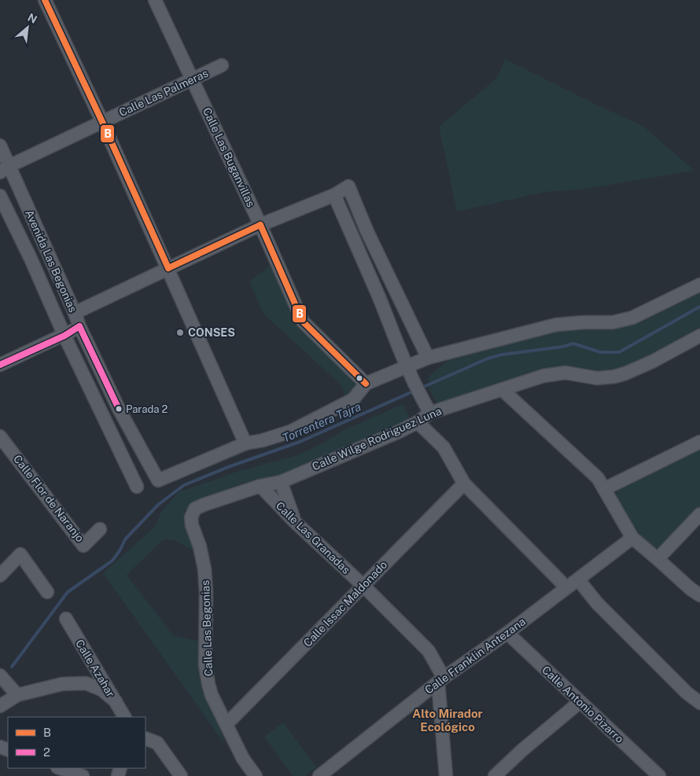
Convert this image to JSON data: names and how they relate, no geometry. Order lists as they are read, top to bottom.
{
  "streets": {
    "street": [
      "Calle Las Palmeras",
      "Calle Las Buganvillas",
      "Avenida Las Begonias",
      "Calle Wilge Rodriguez Luna",
      "Calle Flor de Naranjo",
      "Calle Las Granadas",
      "Calle Issac Maldonado",
      "Calle Las Begonias",
      "Calle Franklin Antezana",
      "Calle Azahar",
      "Calle Antonio Pizarro"
    ]
  },
  "crossings": [
    ["Calle Las Palmeras", "Calle Las Buganvillas"],
    ["Calle Las Palmeras", "Avenida Las Begonias"],
    ["Calle Wilge Rodriguez Luna", "Calle Las Granadas"],
    ["Calle Wilge Rodriguez Luna", "Calle Las Begonias"],
    ["Calle Las Granadas", "Calle Issac Maldonado"],
    ["Calle Las Granadas", "Calle Franklin Antezana"],
    ["Calle Issac Maldonado", "Calle Las Begonias"],
    ["Calle Franklin Antezana", "Calle Antonio Pizarro"]
  ],
  "districts": ["Alto Mirador Ecológico"],
  "water": ["Torrentera Tajra"],
  "places": ["CONSES", "Parada 2"],
  "lines": ["transit line B", "transit line 2"],
  "legend": ["B", "2"],
  "north": "top right"
}
